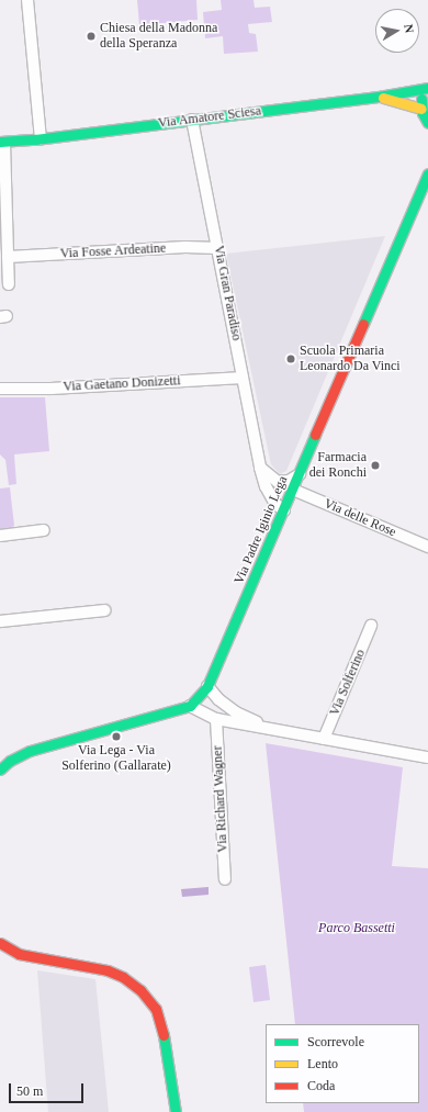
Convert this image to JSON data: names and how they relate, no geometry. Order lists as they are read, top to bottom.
{
  "streets": {
    "street": [
      "Via Amatore Sciesa",
      "Via Fosse Ardeatine",
      "Via Gran Paradiso",
      "Via Gaetano Donizetti",
      "Via delle Rose",
      "Via Padre Iginio Lega",
      "Via Solferino",
      "Via Richard Wagner"
    ]
  },
  "crossings": [
    ["Via Amatore Sciesa", "Via Gran Paradiso"],
    ["Via Fosse Ardeatine", "Via Gran Paradiso"],
    ["Via Gran Paradiso", "Via Gaetano Donizetti"],
    ["Via Gran Paradiso", "Via Padre Iginio Lega"],
    ["Via delle Rose", "Via Padre Iginio Lega"]
  ],
  "parks": ["Parco Bassetti"],
  "places": [
    "Chiesa della Madonna della Speranza",
    "Scuola Primaria Leonardo Da Vinci",
    "Farmacia dei Ronchi",
    "Via Lega - Via Solferino (Gallarate)"
  ],
  "legend": ["Scorrevole", "Lento", "Coda"],
  "scale_bar": "50 m",
  "north": "right"
}
